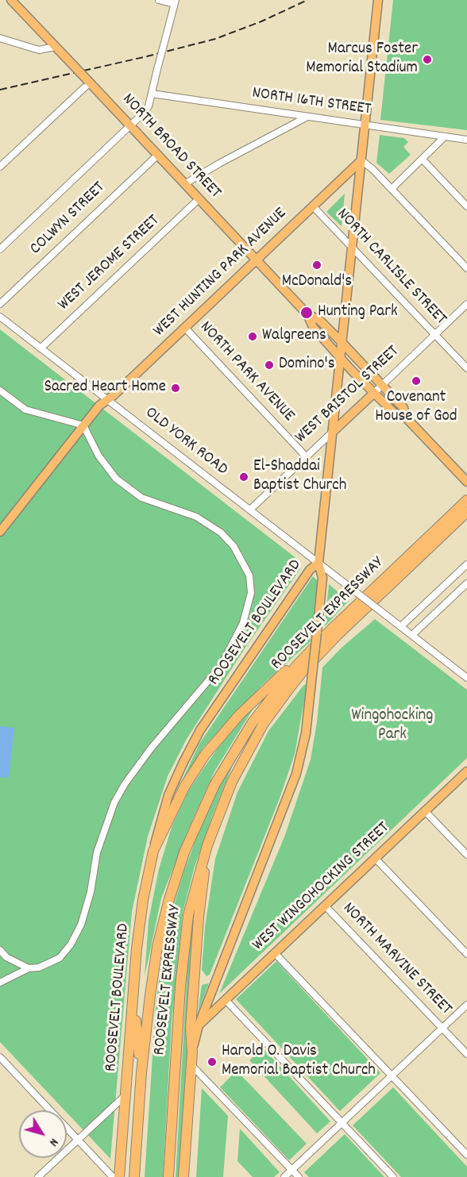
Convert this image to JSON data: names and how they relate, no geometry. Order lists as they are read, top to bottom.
{
  "streets": {
    "highway": ["ROOSEVELT EXPRESSWAY", "ROOSEVELT BOULEVARD"],
    "main road": [
      "NORTH BROAD STREET",
      "WEST HUNTING PARK AVENUE",
      "WEST BRISTOL STREET",
      "WEST WINGOHOCKING STREET"
    ],
    "street": [
      "NORTH 16TH STREET",
      "COLWYN STREET",
      "WEST JEROME STREET",
      "NORTH CARLISLE STREET",
      "NORTH PARK AVENUE",
      "OLD YORK ROAD",
      "NORTH MARVINE STREET"
    ]
  },
  "crossings": [
    ["NORTH BROAD STREET", "COLWYN STREET"],
    ["NORTH BROAD STREET", "WEST JEROME STREET"],
    ["NORTH BROAD STREET", "WEST HUNTING PARK AVENUE"],
    ["NORTH BROAD STREET", "WEST BRISTOL STREET"],
    ["WEST JEROME STREET", "OLD YORK ROAD"],
    ["NORTH CARLISLE STREET", "WEST HUNTING PARK AVENUE"],
    ["NORTH CARLISLE STREET", "WEST BRISTOL STREET"],
    ["WEST HUNTING PARK AVENUE", "NORTH PARK AVENUE"],
    ["WEST HUNTING PARK AVENUE", "OLD YORK ROAD"],
    ["NORTH PARK AVENUE", "WEST BRISTOL STREET"],
    ["WEST BRISTOL STREET", "OLD YORK ROAD"],
    ["OLD YORK ROAD", "ROOSEVELT BOULEVARD"],
    ["ROOSEVELT BOULEVARD", "WEST WINGOHOCKING STREET"],
    ["WEST WINGOHOCKING STREET", "NORTH MARVINE STREET"]
  ],
  "parks": ["Wingohocking Park"],
  "places": [
    "Marcus Foster Memorial Stadium",
    "McDonald's",
    "Hunting Park",
    "Walgreens",
    "Domino's",
    "Covenant House of God",
    "Sacred Heart Home",
    "El-Shaddai Baptist Church",
    "Harold O. Davis Memorial Baptist Church"
  ],
  "north": "bottom right"
}
